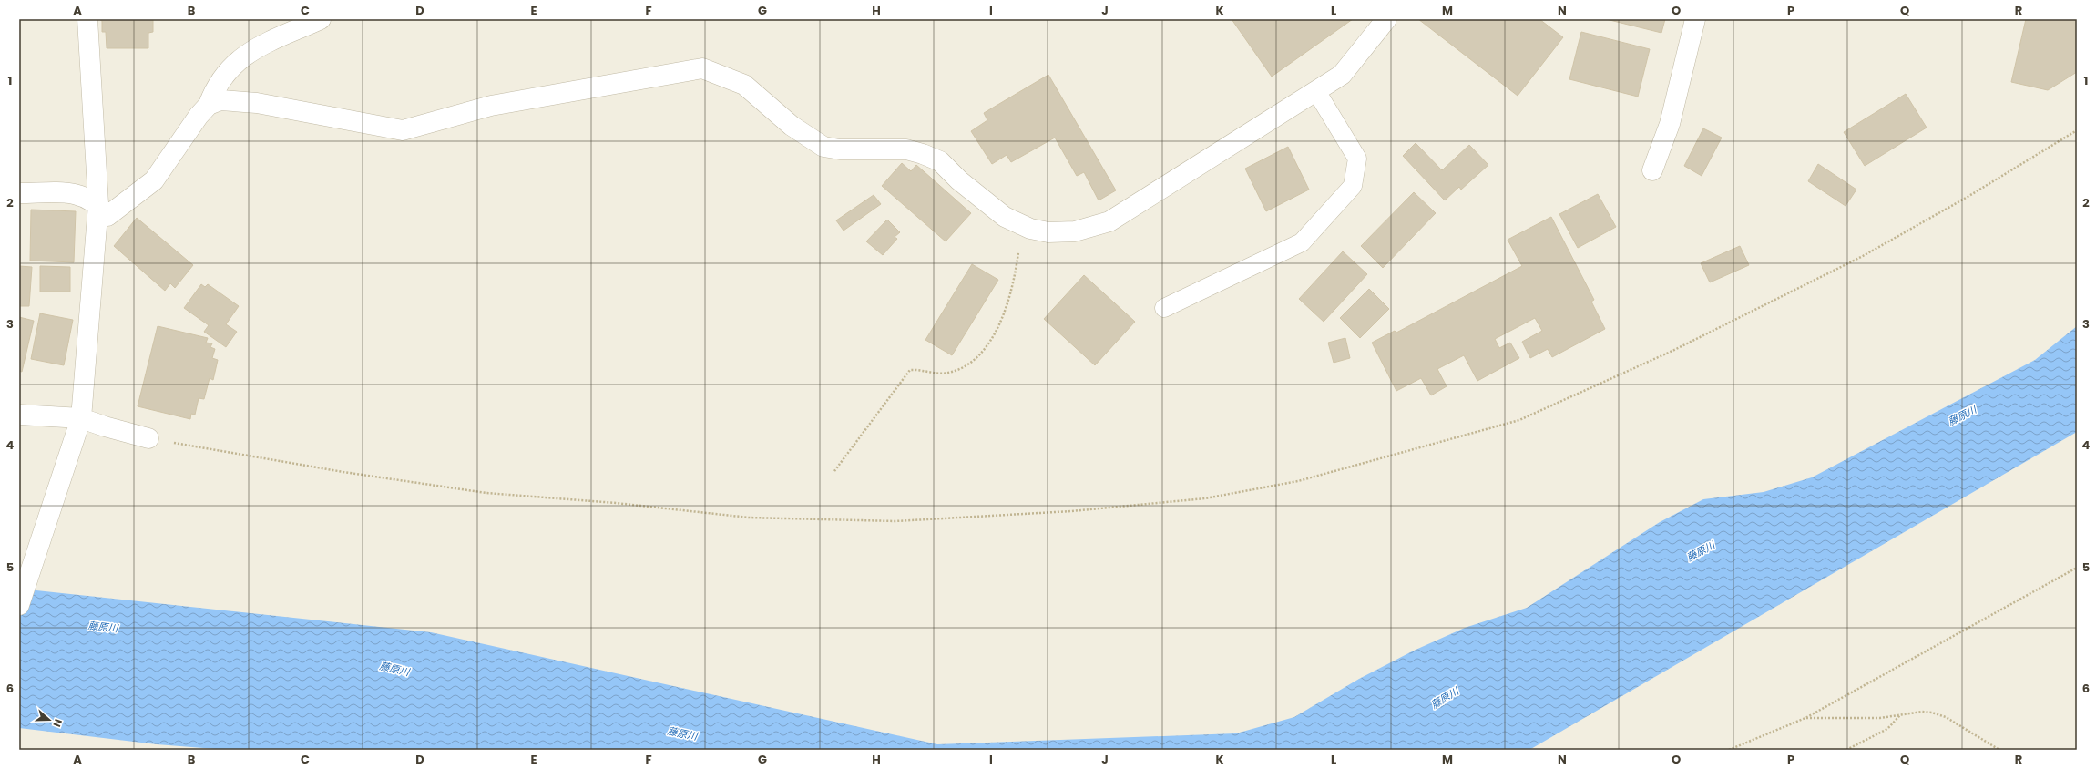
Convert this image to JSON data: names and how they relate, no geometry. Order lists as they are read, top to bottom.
{
  "water": ["藤原川"],
  "north": "right",
  "grid": {
    "columns": [
      "A",
      "B",
      "C",
      "D",
      "E",
      "F",
      "G",
      "H",
      "I",
      "J",
      "K",
      "L",
      "M",
      "N",
      "O",
      "P",
      "Q",
      "R"
    ],
    "rows": [
      "1",
      "2",
      "3",
      "4",
      "5",
      "6"
    ]
  }
}
